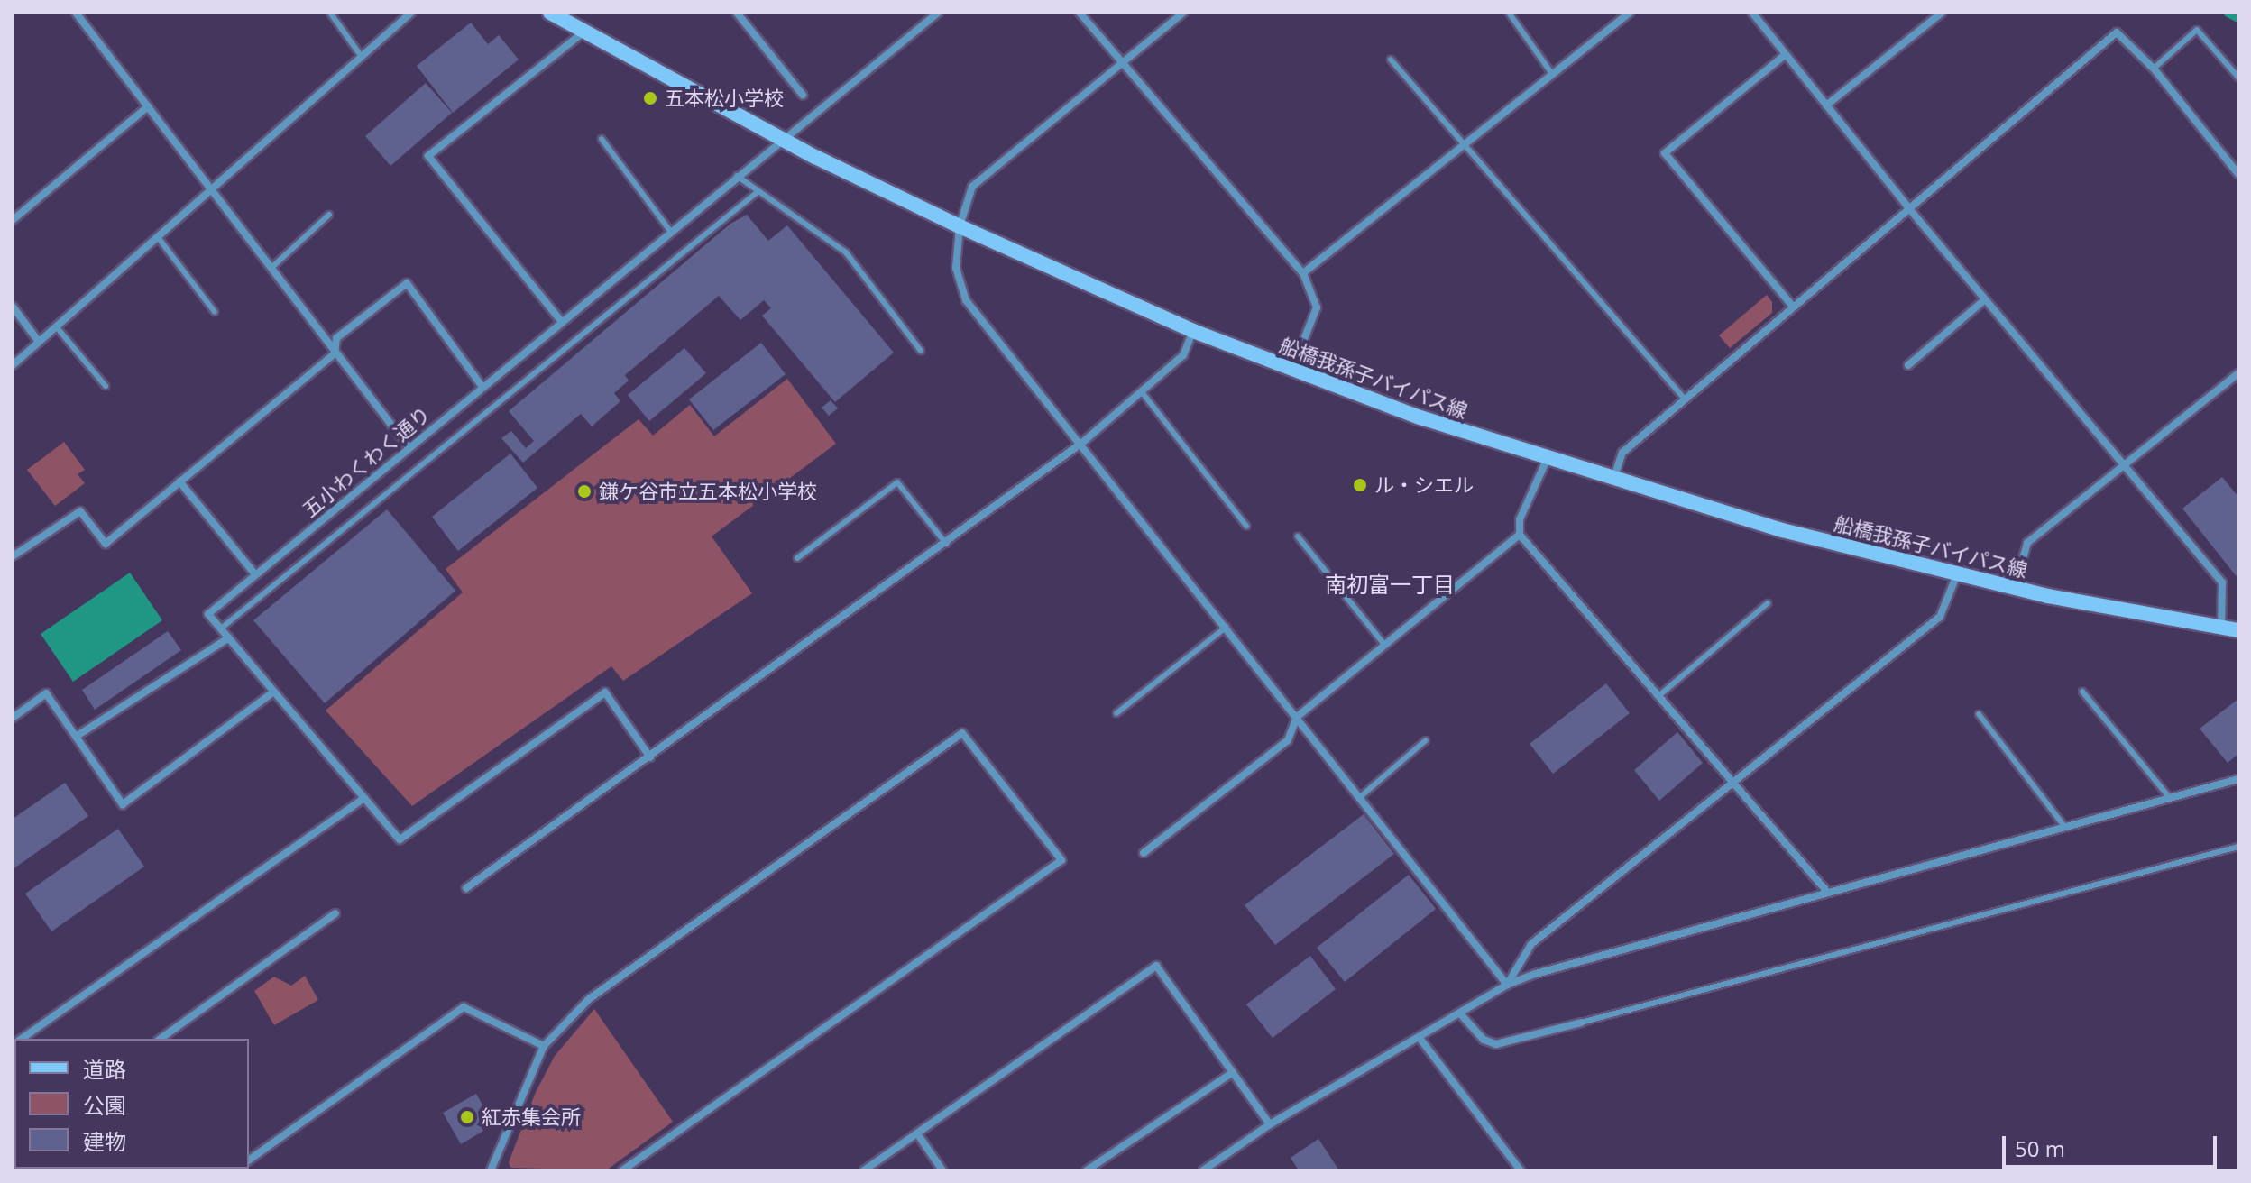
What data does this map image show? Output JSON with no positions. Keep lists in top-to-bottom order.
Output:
{
  "streets": {
    "street": ["船橋我孫子バイパス線", "五小わくわく通り"]
  },
  "crossings": [
    ["船橋我孫子バイパス線", "五小わくわく通り"]
  ],
  "districts": ["南初富一丁目"],
  "places": [
    "五本松小学校",
    "ル・シエル",
    "鎌ケ谷市立五本松小学校",
    "紅赤集会所"
  ],
  "legend": ["道路", "公園", "建物"],
  "scale_bar": "50 m"
}
